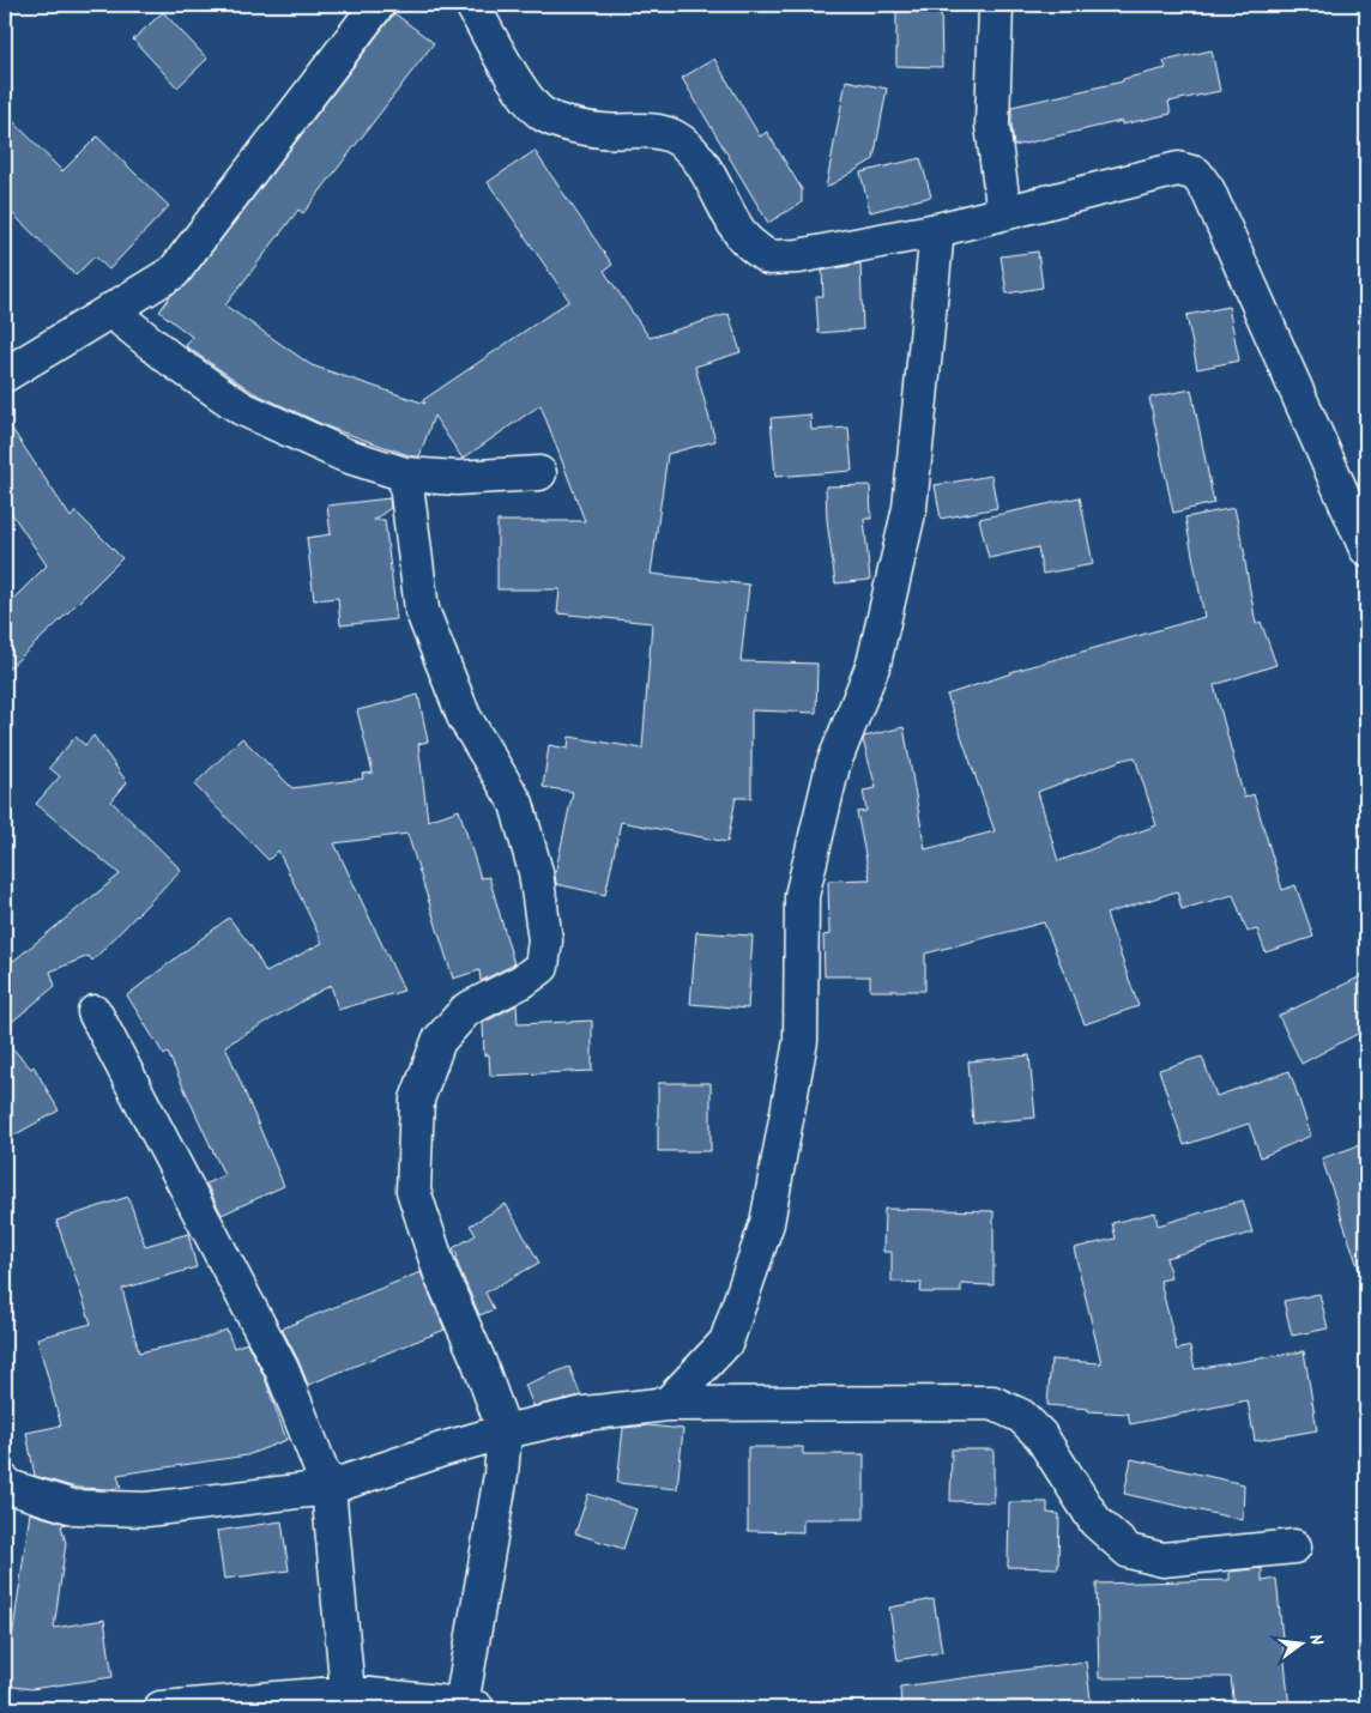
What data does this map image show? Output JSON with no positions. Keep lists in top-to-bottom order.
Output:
{
  "north": "right"
}
